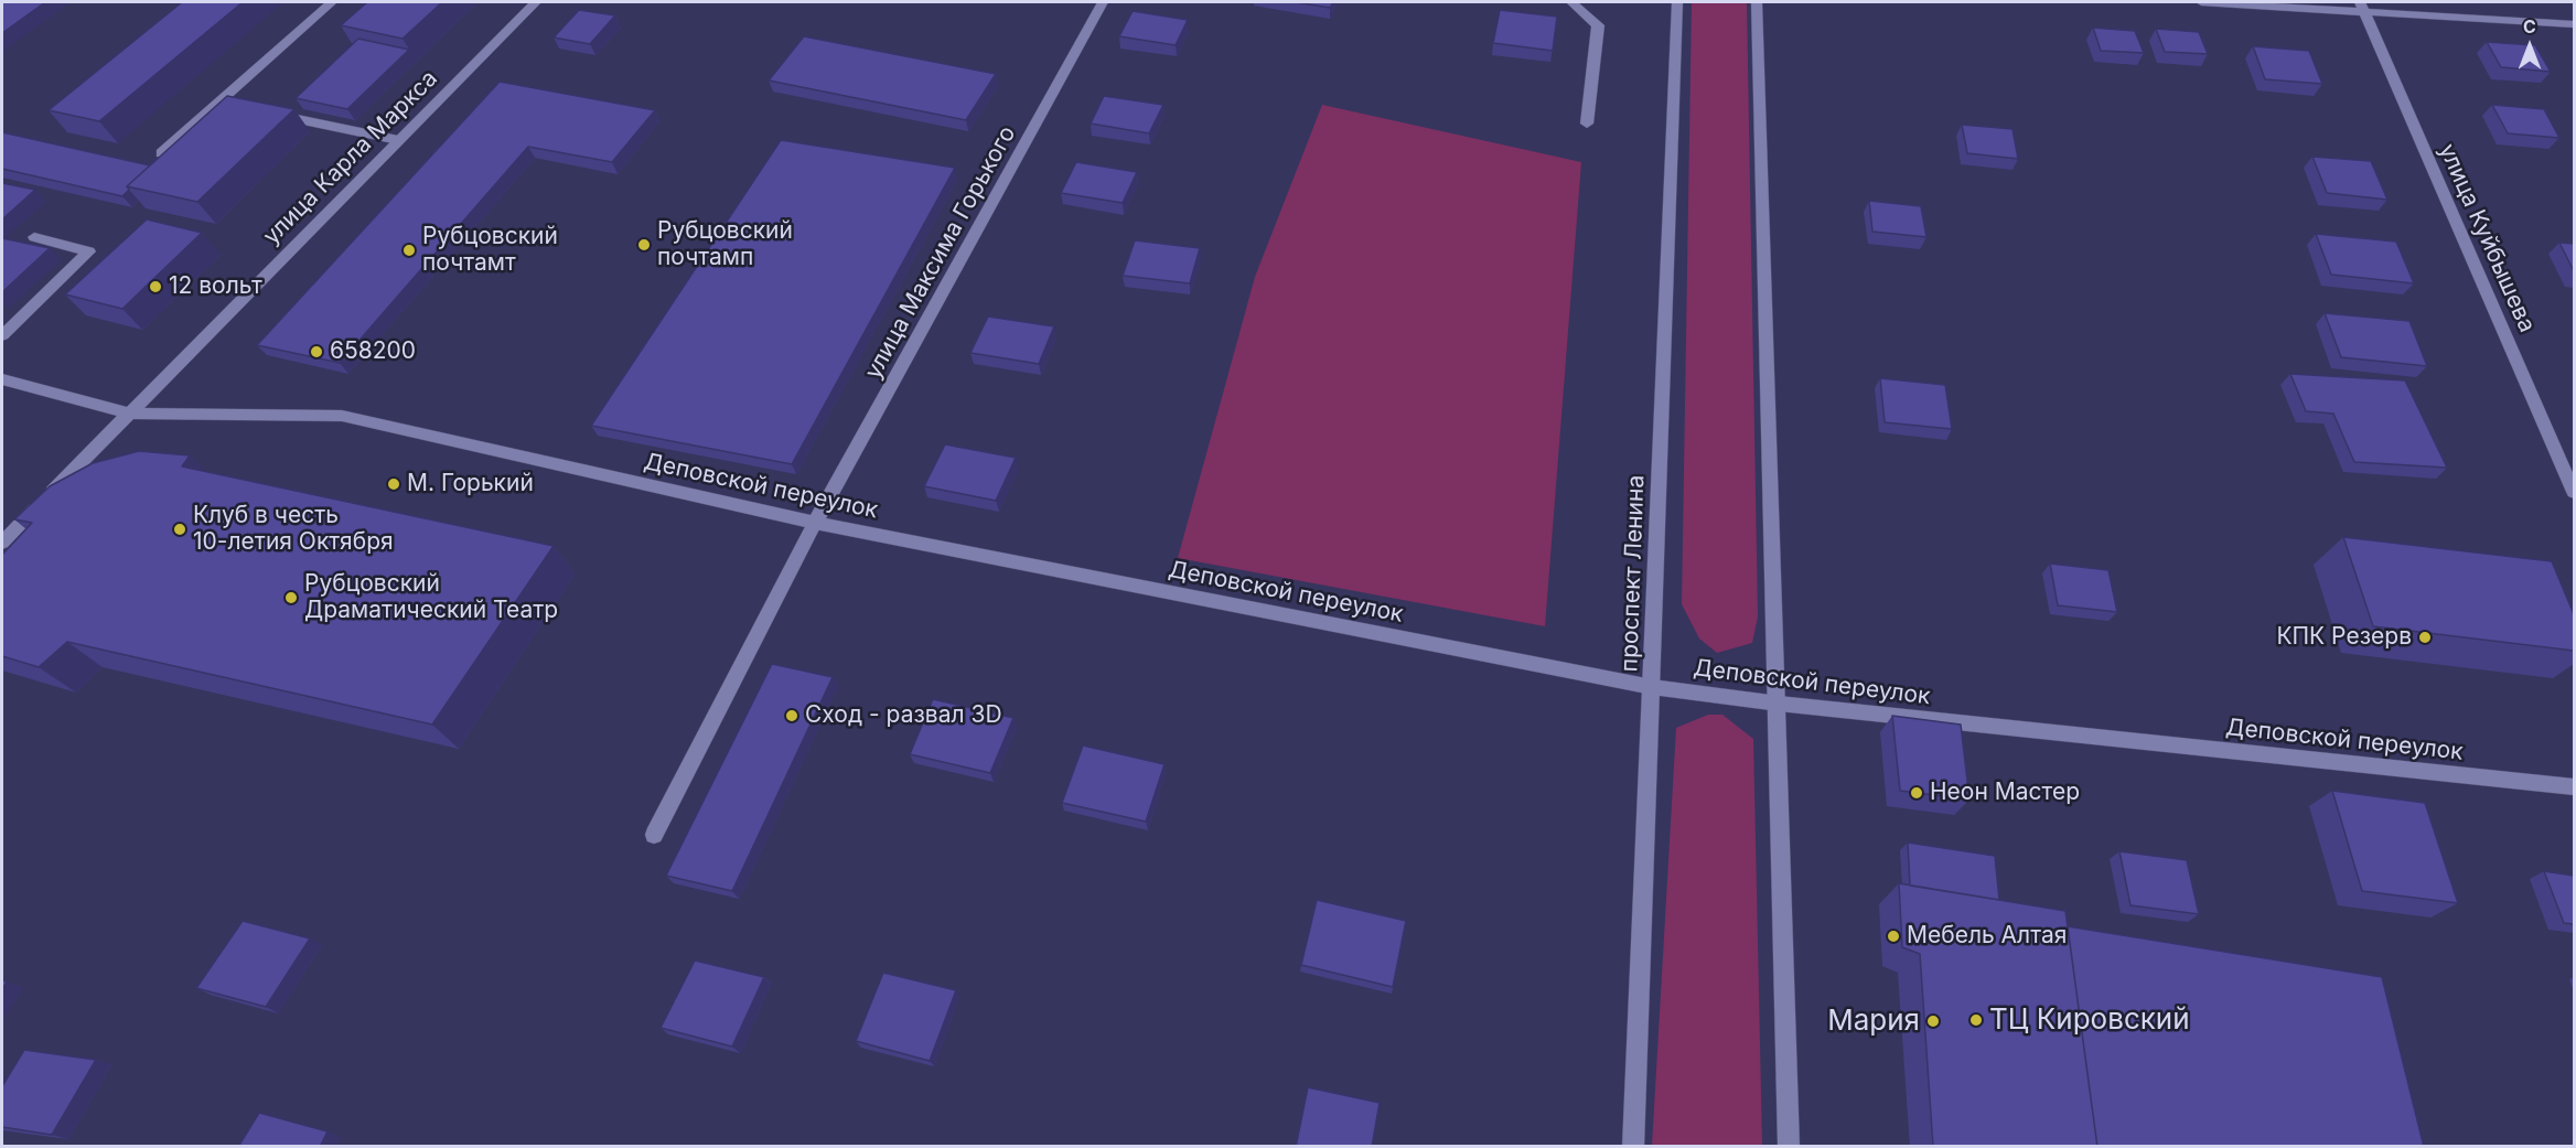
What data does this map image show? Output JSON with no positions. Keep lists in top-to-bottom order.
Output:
{
  "streets": {
    "street": [
      "улица Карла Маркса",
      "улица Куйбышева",
      "улица Максима Горького",
      "Деповской переулок",
      "проспект Ленина"
    ]
  },
  "crossings": [
    ["улица Карла Маркса", "Деповской переулок"],
    ["улица Максима Горького", "Деповской переулок"],
    ["Деповской переулок", "проспект Ленина"]
  ],
  "places": [
    "Рубцовский почтамп",
    "Рубцовский почтамт",
    "12 вольт",
    "658200",
    "М. Горький",
    "Клуб в честь 10-летия Октября",
    "Рубцовский Драматический Театр",
    "КПК Резерв",
    "Сход - развал 3D",
    "Неон Мастер",
    "Мебель Алтая",
    "ТЦ Кировский",
    "Мария"
  ],
  "north": "top"
}
